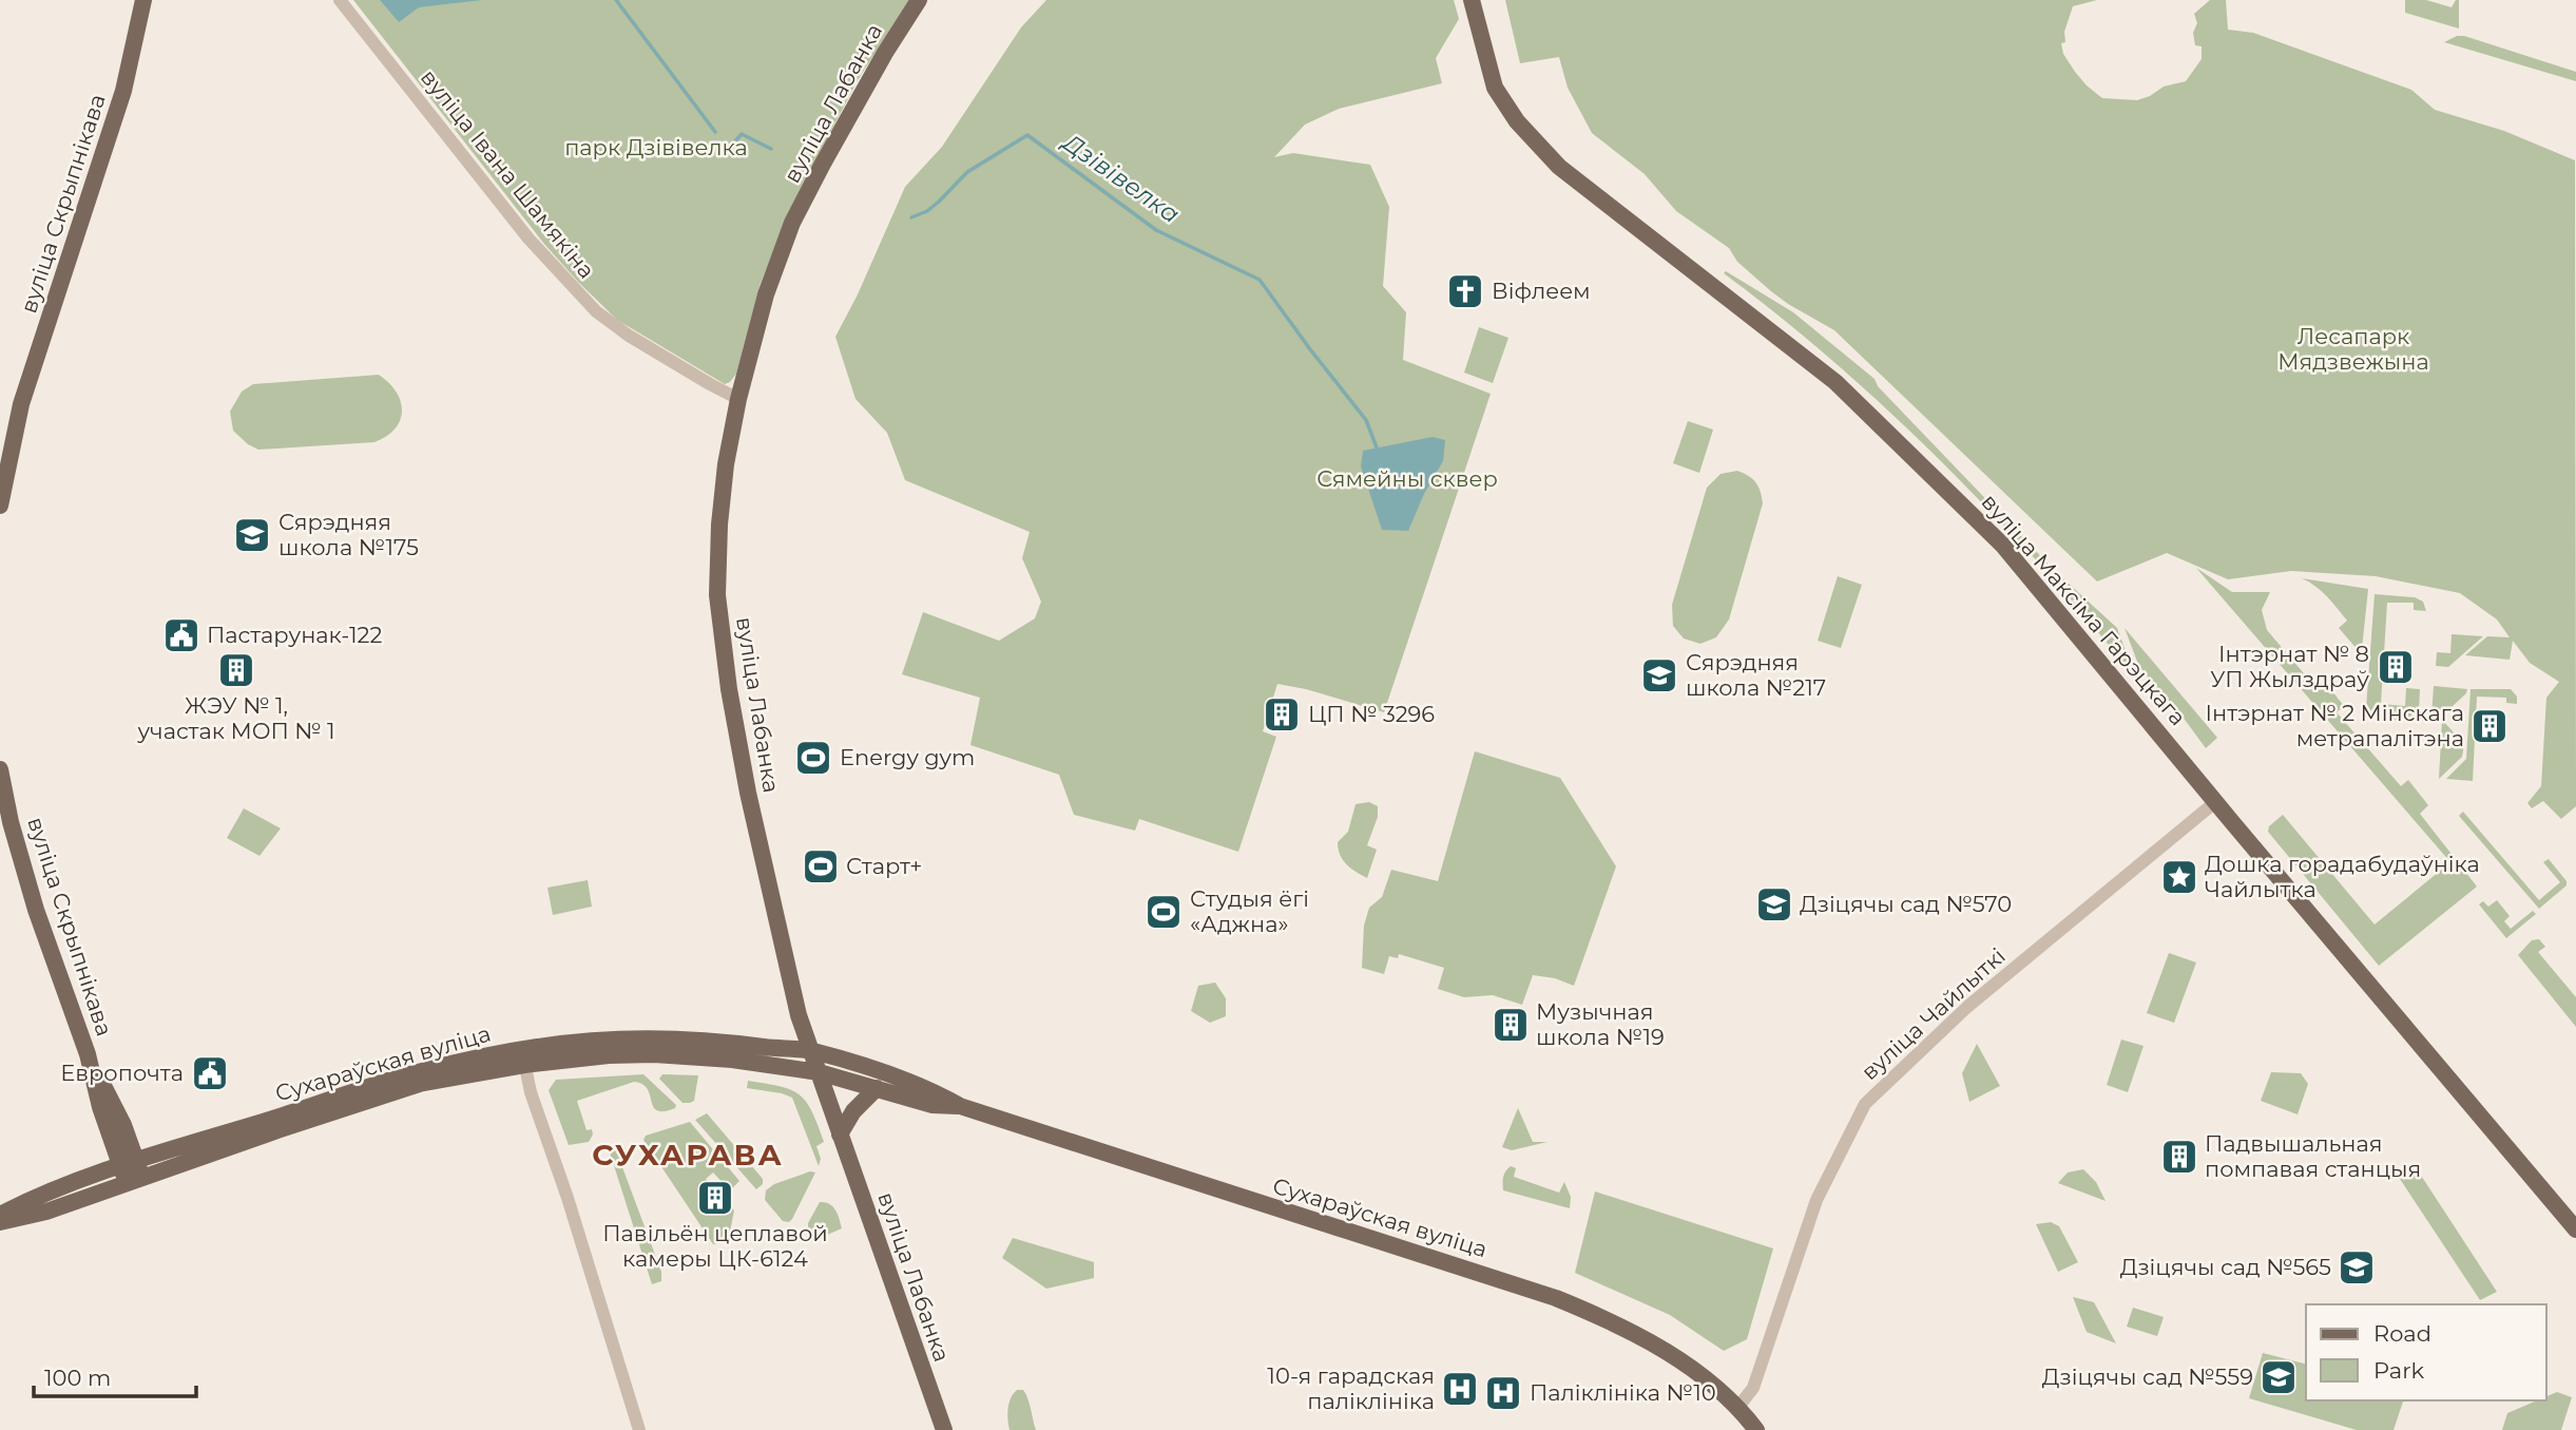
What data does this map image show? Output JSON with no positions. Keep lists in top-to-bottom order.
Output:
{
  "streets": {
    "main road": [
      "вуліца Лабанка",
      "вуліца Скрыпнікава",
      "вуліца Максіма Гарэцкага",
      "Сухараўская вуліца"
    ],
    "street": ["вуліца Івана Шамякіна", "вуліца Чайлыткі"]
  },
  "crossings": [
    ["вуліца Лабанка", "вуліца Івана Шамякіна"],
    ["вуліца Лабанка", "Сухараўская вуліца"],
    ["вуліца Скрыпнікава", "Сухараўская вуліца"],
    ["вуліца Максіма Гарэцкага", "вуліца Чайлыткі"],
    ["вуліца Чайлыткі", "Сухараўская вуліца"]
  ],
  "districts": ["СУХАРАВА"],
  "water": ["Дзівівелка"],
  "parks": ["парк Дзівівелка", "Лесапарк Мядзвежына", "Сямейны сквер"],
  "places": {
    "church": ["Віфлеем"],
    "school or university": [
      "Сярэдняя школа №175",
      "Сярэдняя школа №217",
      "Дзіцячы сад №570",
      "Дзіцячы сад №565",
      "Дзіцячы сад №559"
    ],
    "public building": ["Пастарунак-122", "Европочта"],
    "building": [
      "Інтэрнат № 8 УП Жылздраў",
      "ЖЭУ № 1, участак МОП № 1",
      "ЦП № 3296",
      "Інтэрнат № 2 Мінскага метрапалітэна",
      "Музычная школа №19",
      "Падвышальная помпавая станцыя",
      "Павільён цеплавой камеры ЦК-6124"
    ],
    "sports": ["Energy gym", "Старт+", "Студыя ёгі «Аджна»"],
    "place": ["Дошка горадабудаўніка Чайлытка"],
    "hospital": ["10-я гарадская паліклініка", "Паліклініка №10"]
  },
  "legend": ["Road", "Park"],
  "scale_bar": "100 m"
}
